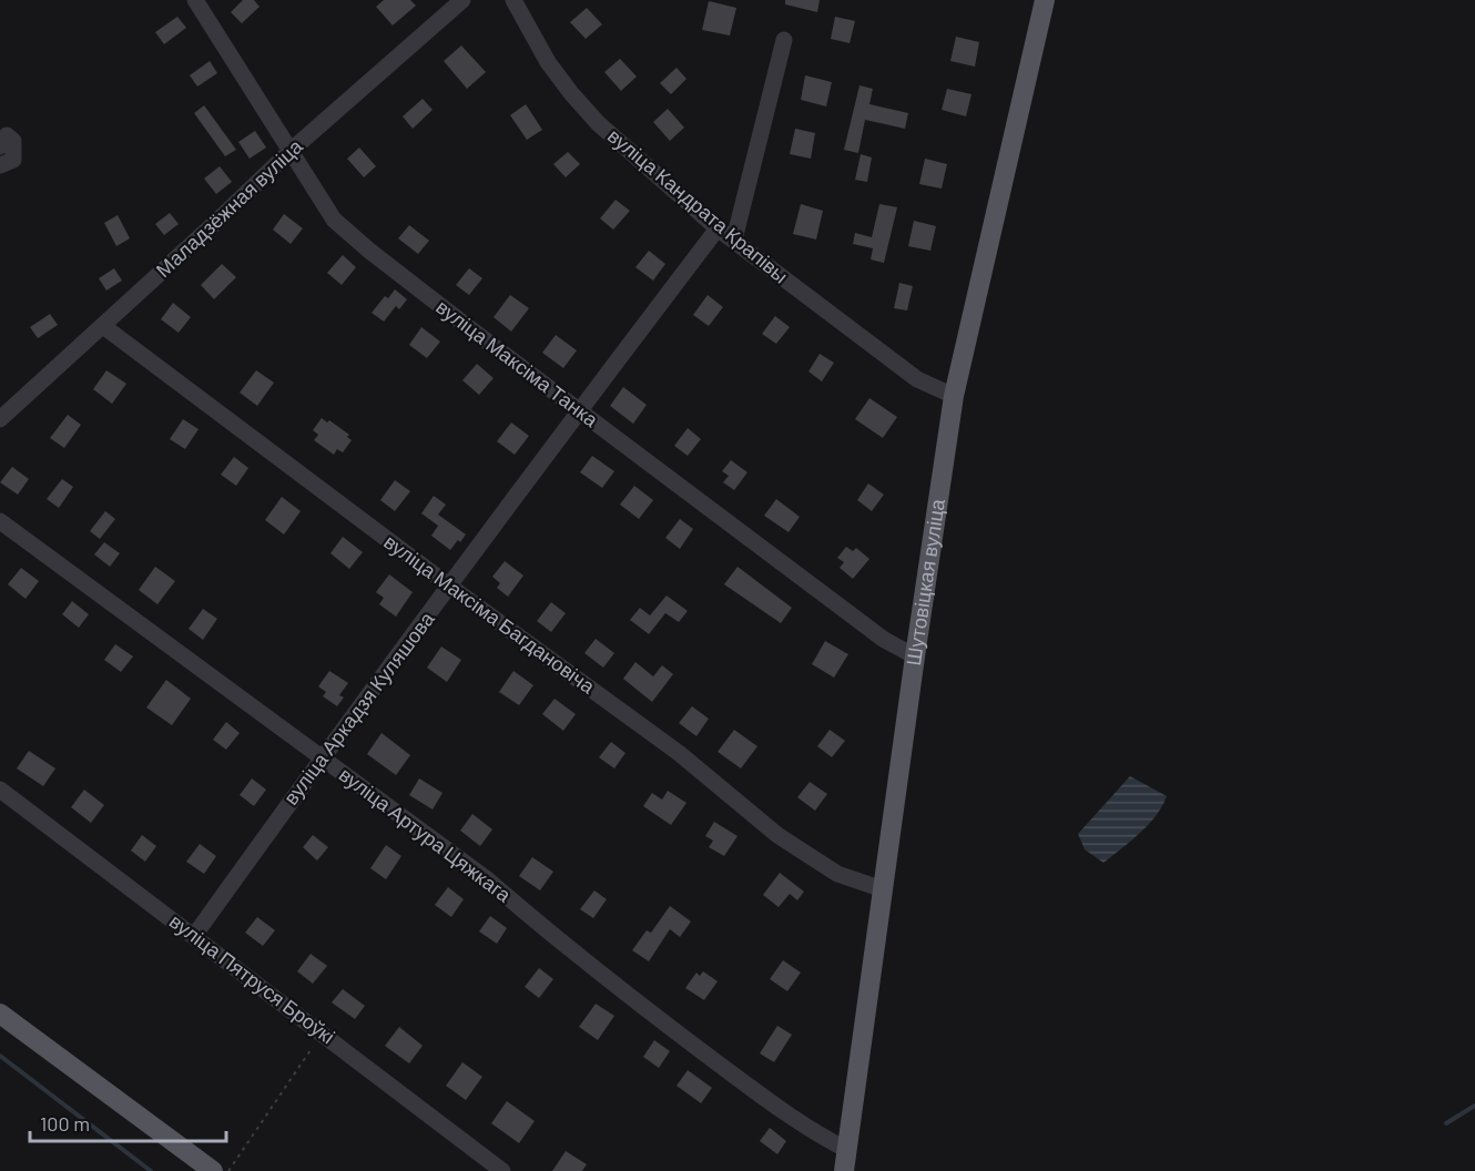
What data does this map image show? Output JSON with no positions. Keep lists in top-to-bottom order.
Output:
{
  "streets": {
    "main road": ["Шутовіцкая вуліца"],
    "street": [
      "вуліца Кандрата Крапівы",
      "Маладзёжная вуліца",
      "вуліца Максіма Танка",
      "вуліца Максіма Багдановіча",
      "вуліца Аркадзя Куляшова",
      "вуліца Артура Цяжкага",
      "вуліца Пятруся Броўкі"
    ]
  },
  "crossings": [
    ["вуліца Кандрата Крапівы", "Шутовіцкая вуліца"],
    ["вуліца Кандрата Крапівы", "вуліца Аркадзя Куляшова"],
    ["Маладзёжная вуліца", "вуліца Максіма Танка"],
    ["Маладзёжная вуліца", "вуліца Максіма Багдановіча"],
    ["вуліца Максіма Танка", "Шутовіцкая вуліца"],
    ["вуліца Максіма Танка", "вуліца Аркадзя Куляшова"],
    ["Шутовіцкая вуліца", "вуліца Максіма Багдановіча"],
    ["Шутовіцкая вуліца", "вуліца Артура Цяжкага"],
    ["вуліца Максіма Багдановіча", "вуліца Аркадзя Куляшова"],
    ["вуліца Аркадзя Куляшова", "вуліца Артура Цяжкага"],
    ["вуліца Аркадзя Куляшова", "вуліца Пятруся Броўкі"]
  ],
  "scale_bar": "100 m"
}
